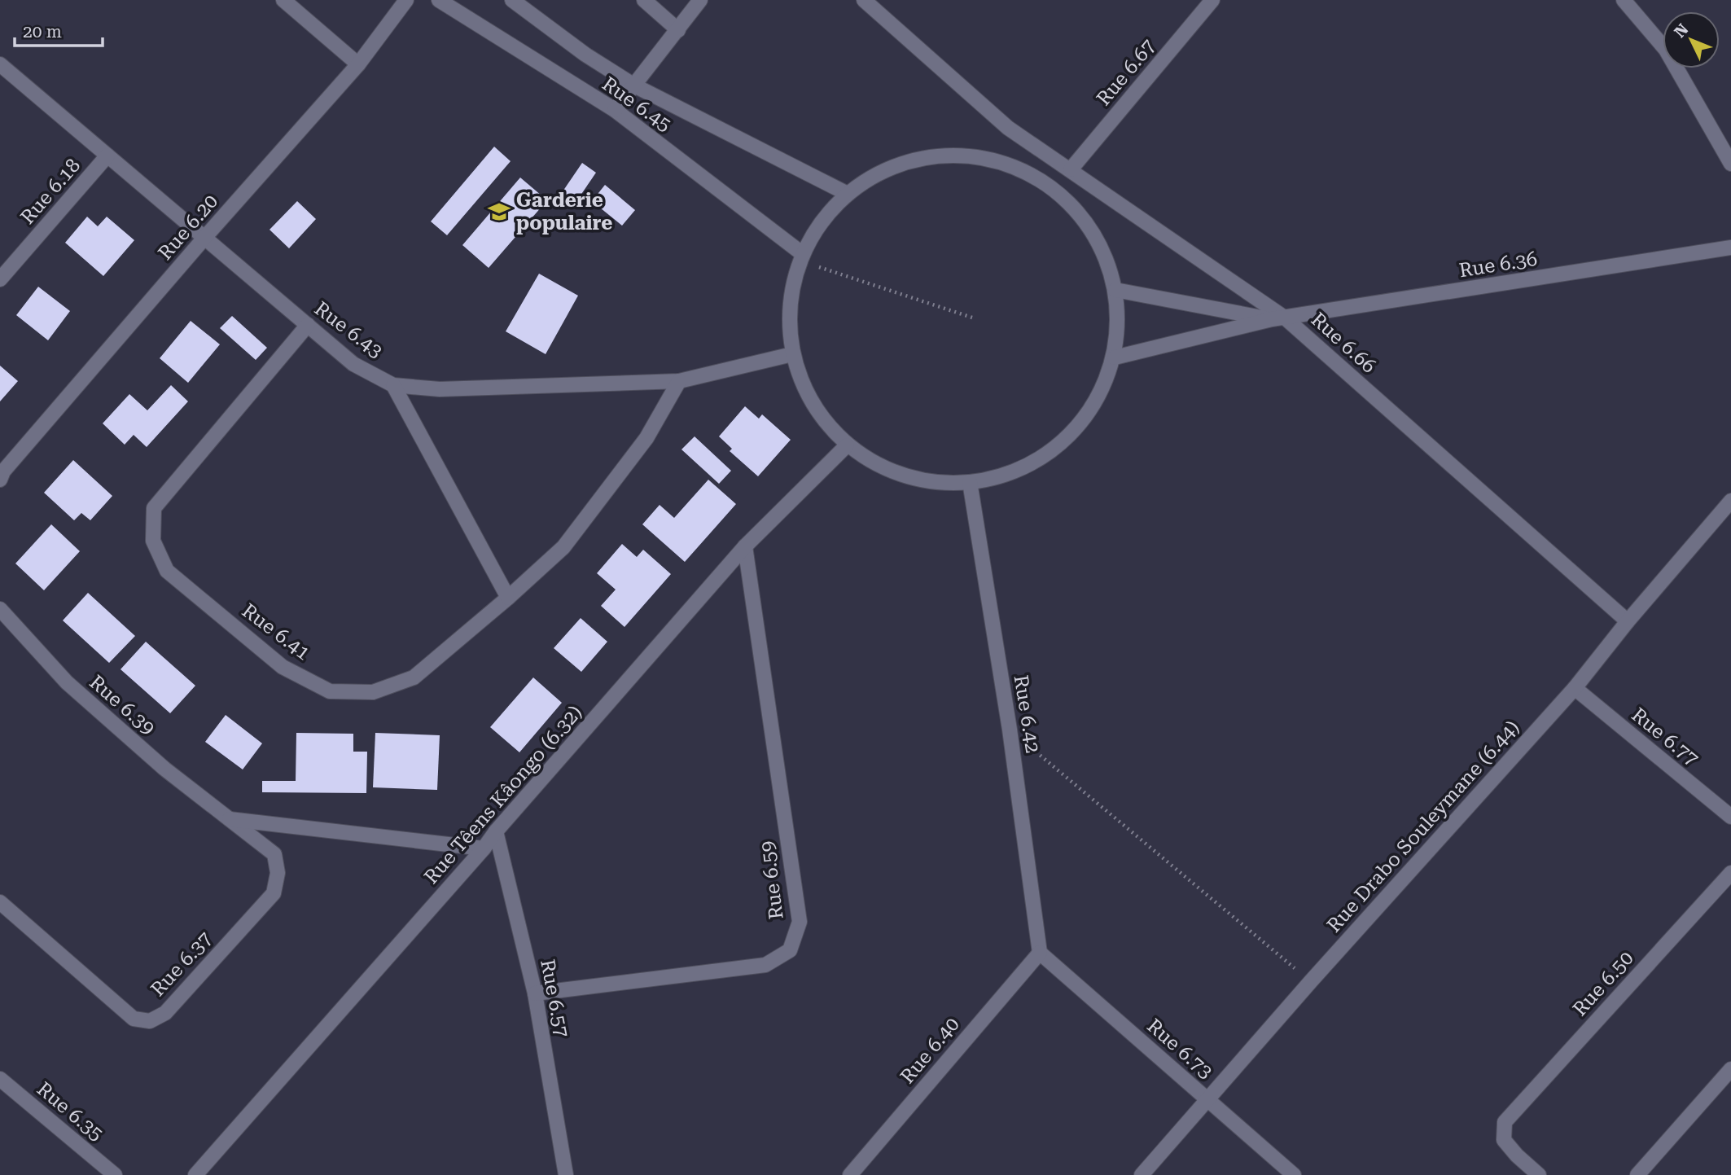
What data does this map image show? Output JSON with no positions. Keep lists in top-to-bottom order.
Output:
{
  "streets": {
    "street": [
      "Rue 6.67",
      "Rue 6.45",
      "Rue 6.18",
      "Rue 6.20",
      "Rue 6.36",
      "Rue 6.43",
      "Rue 6.66",
      "Rue 6.41",
      "Rue 6.39",
      "Rue 6.42",
      "Rue 6.77",
      "Rue Têens Kâongo (6.32)",
      "Rue Drabo Souleymane (6.44)",
      "Rue 6.59",
      "Rue 6.37",
      "Rue 6.50",
      "Rue 6.57",
      "Rue 6.73",
      "Rue 6.40",
      "Rue 6.35"
    ]
  },
  "crossings": [
    ["Rue 6.67", "Rue 6.66"],
    ["Rue 6.18", "Rue 6.43"],
    ["Rue 6.20", "Rue 6.43"],
    ["Rue 6.36", "Rue 6.66"],
    ["Rue 6.43", "Rue 6.41"],
    ["Rue 6.66", "Rue Drabo Souleymane (6.44)"],
    ["Rue 6.39", "Rue 6.37"],
    ["Rue 6.42", "Rue 6.73"],
    ["Rue 6.42", "Rue 6.40"],
    ["Rue 6.77", "Rue Drabo Souleymane (6.44)"],
    ["Rue Têens Kâongo (6.32)", "Rue 6.59"],
    ["Rue Têens Kâongo (6.32)", "Rue 6.57"],
    ["Rue Drabo Souleymane (6.44)", "Rue 6.73"],
    ["Rue 6.59", "Rue 6.57"],
    ["Rue 6.73", "Rue 6.40"]
  ],
  "places": {
    "school or university": ["Garderie populaire"]
  },
  "scale_bar": "20 m",
  "north": "top left"
}
